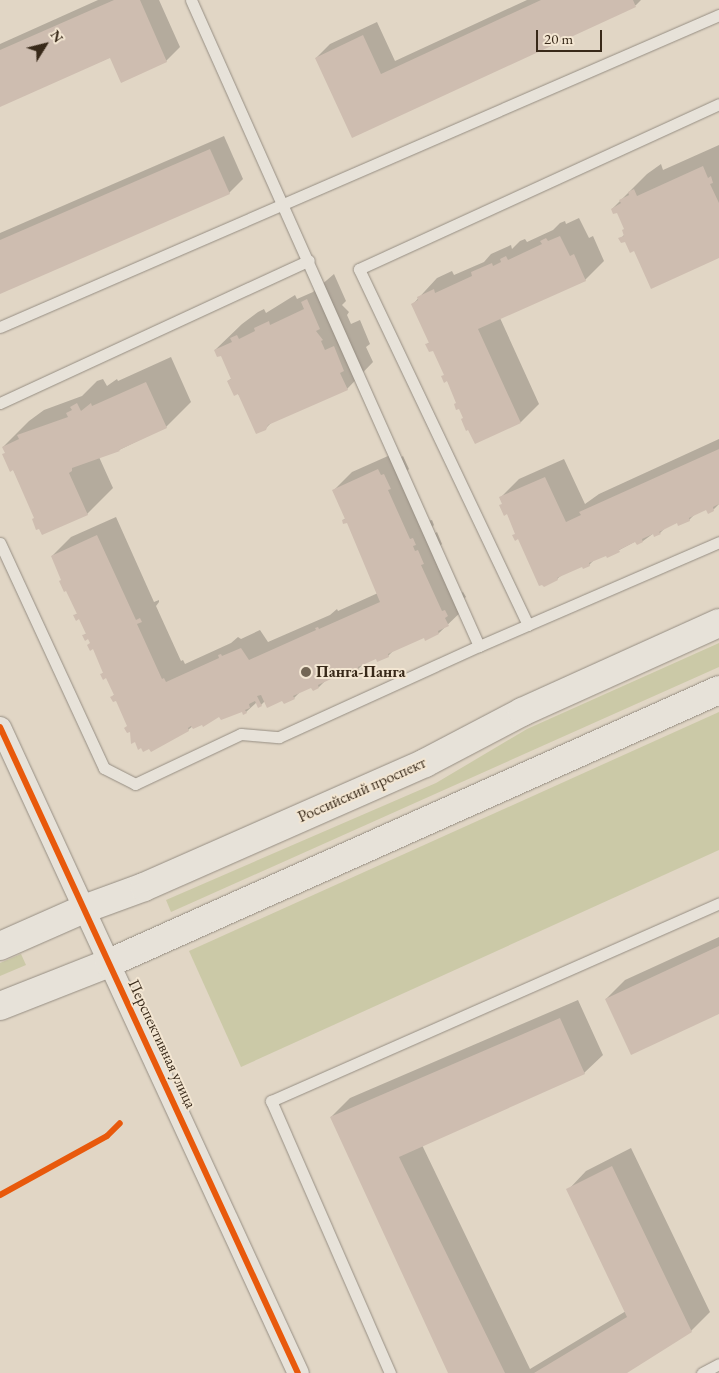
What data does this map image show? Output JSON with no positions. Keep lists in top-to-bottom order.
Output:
{
  "streets": {
    "main road": ["Российский проспект"],
    "street": ["Перспективная улица"]
  },
  "crossings": [
    ["Российский проспект", "Перспективная улица"]
  ],
  "places": ["Панга-Панга"],
  "scale_bar": "20 m",
  "north": "top right"
}
